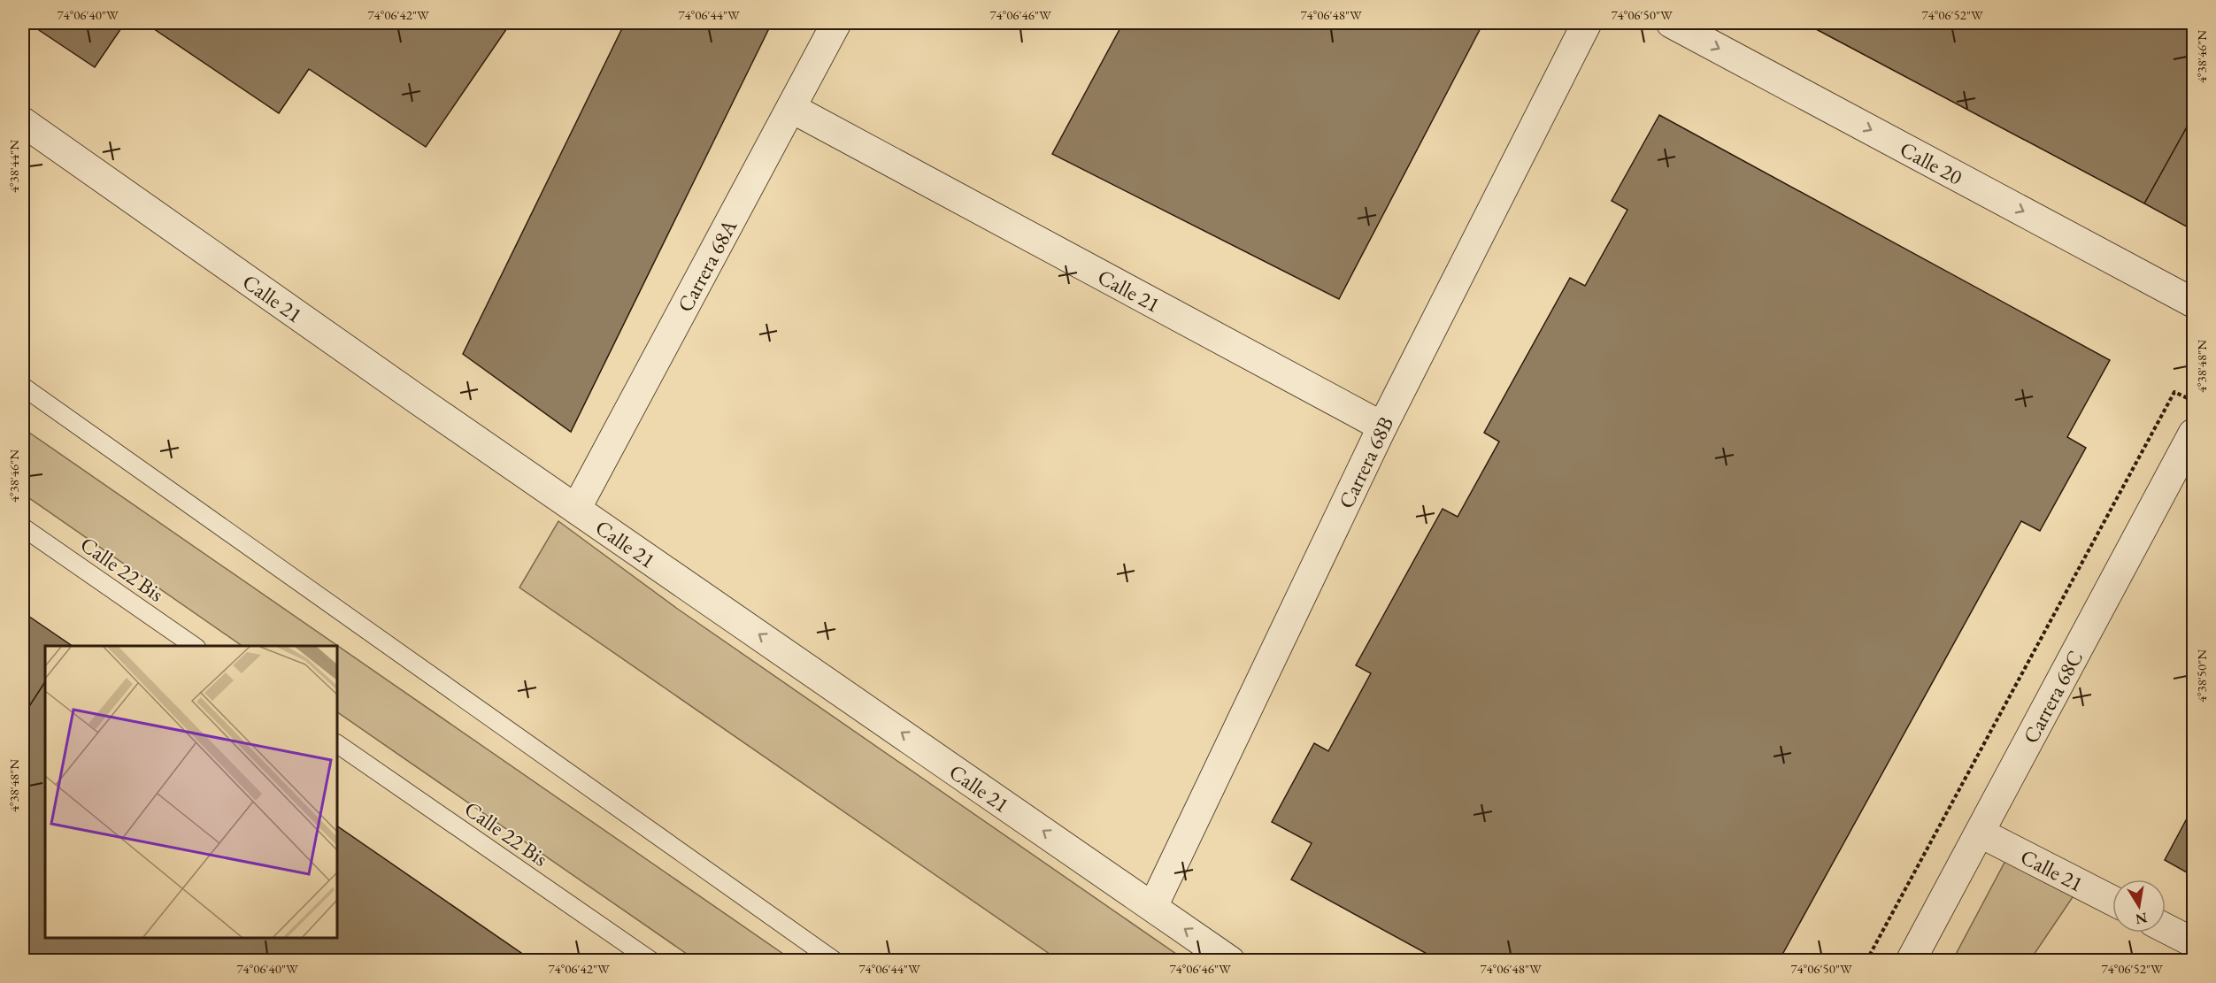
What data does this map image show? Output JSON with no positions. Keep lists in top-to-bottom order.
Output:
{
  "streets": {
    "street": [
      "Calle 20",
      "Carrera 68A",
      "Calle 21",
      "Carrera 68B",
      "Carrera 68C"
    ],
    "lane": ["Calle 22 Bis"]
  },
  "crossings": [
    ["Carrera 68A", "Calle 21"],
    ["Calle 21", "Carrera 68B"],
    ["Calle 21", "Carrera 68C"]
  ],
  "one_way": ["Calle 20"],
  "north": "bottom",
  "coordinates": [
    "74°06'40\"W",
    "74°06'42\"W",
    "74°06'44\"W",
    "74°06'46\"W",
    "74°06'48\"W",
    "74°06'50\"W",
    "74°06'52\"W",
    "4°38'46\"N",
    "4°38'44\"N",
    "4°38'48\"N",
    "4°38'50\"N"
  ]
}
